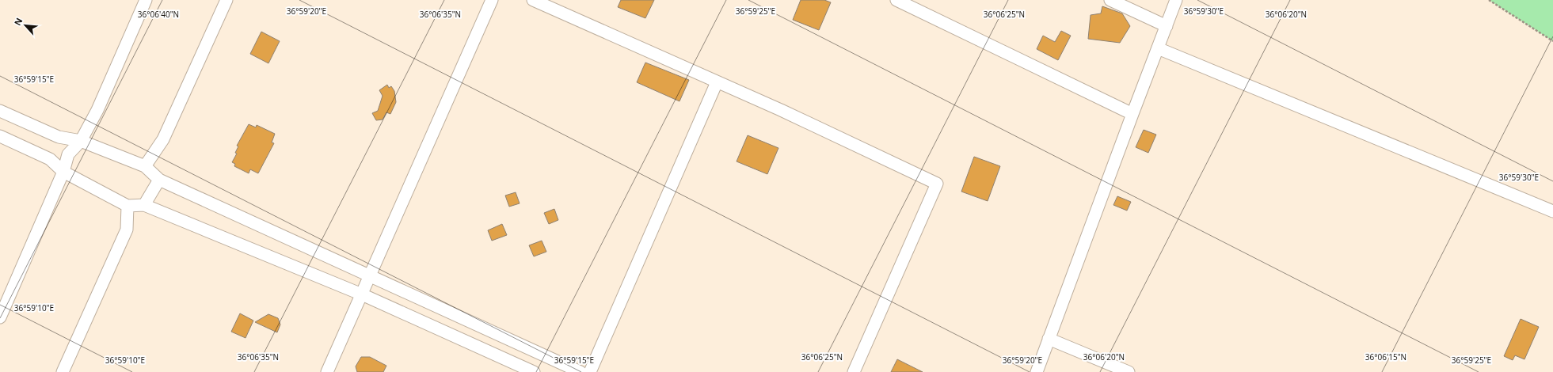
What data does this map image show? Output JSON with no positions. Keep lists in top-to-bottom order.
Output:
{
  "north": "top left",
  "coordinates": [
    "36°59'20\"E",
    "36°59'25\"E",
    "36°59'30\"E",
    "36°06'40\"N",
    "36°06'35\"N",
    "36°06'25\"N",
    "36°06'20\"N",
    "36°59'15\"E",
    "36°59'10\"E",
    "36°06'15\"N"
  ]
}
